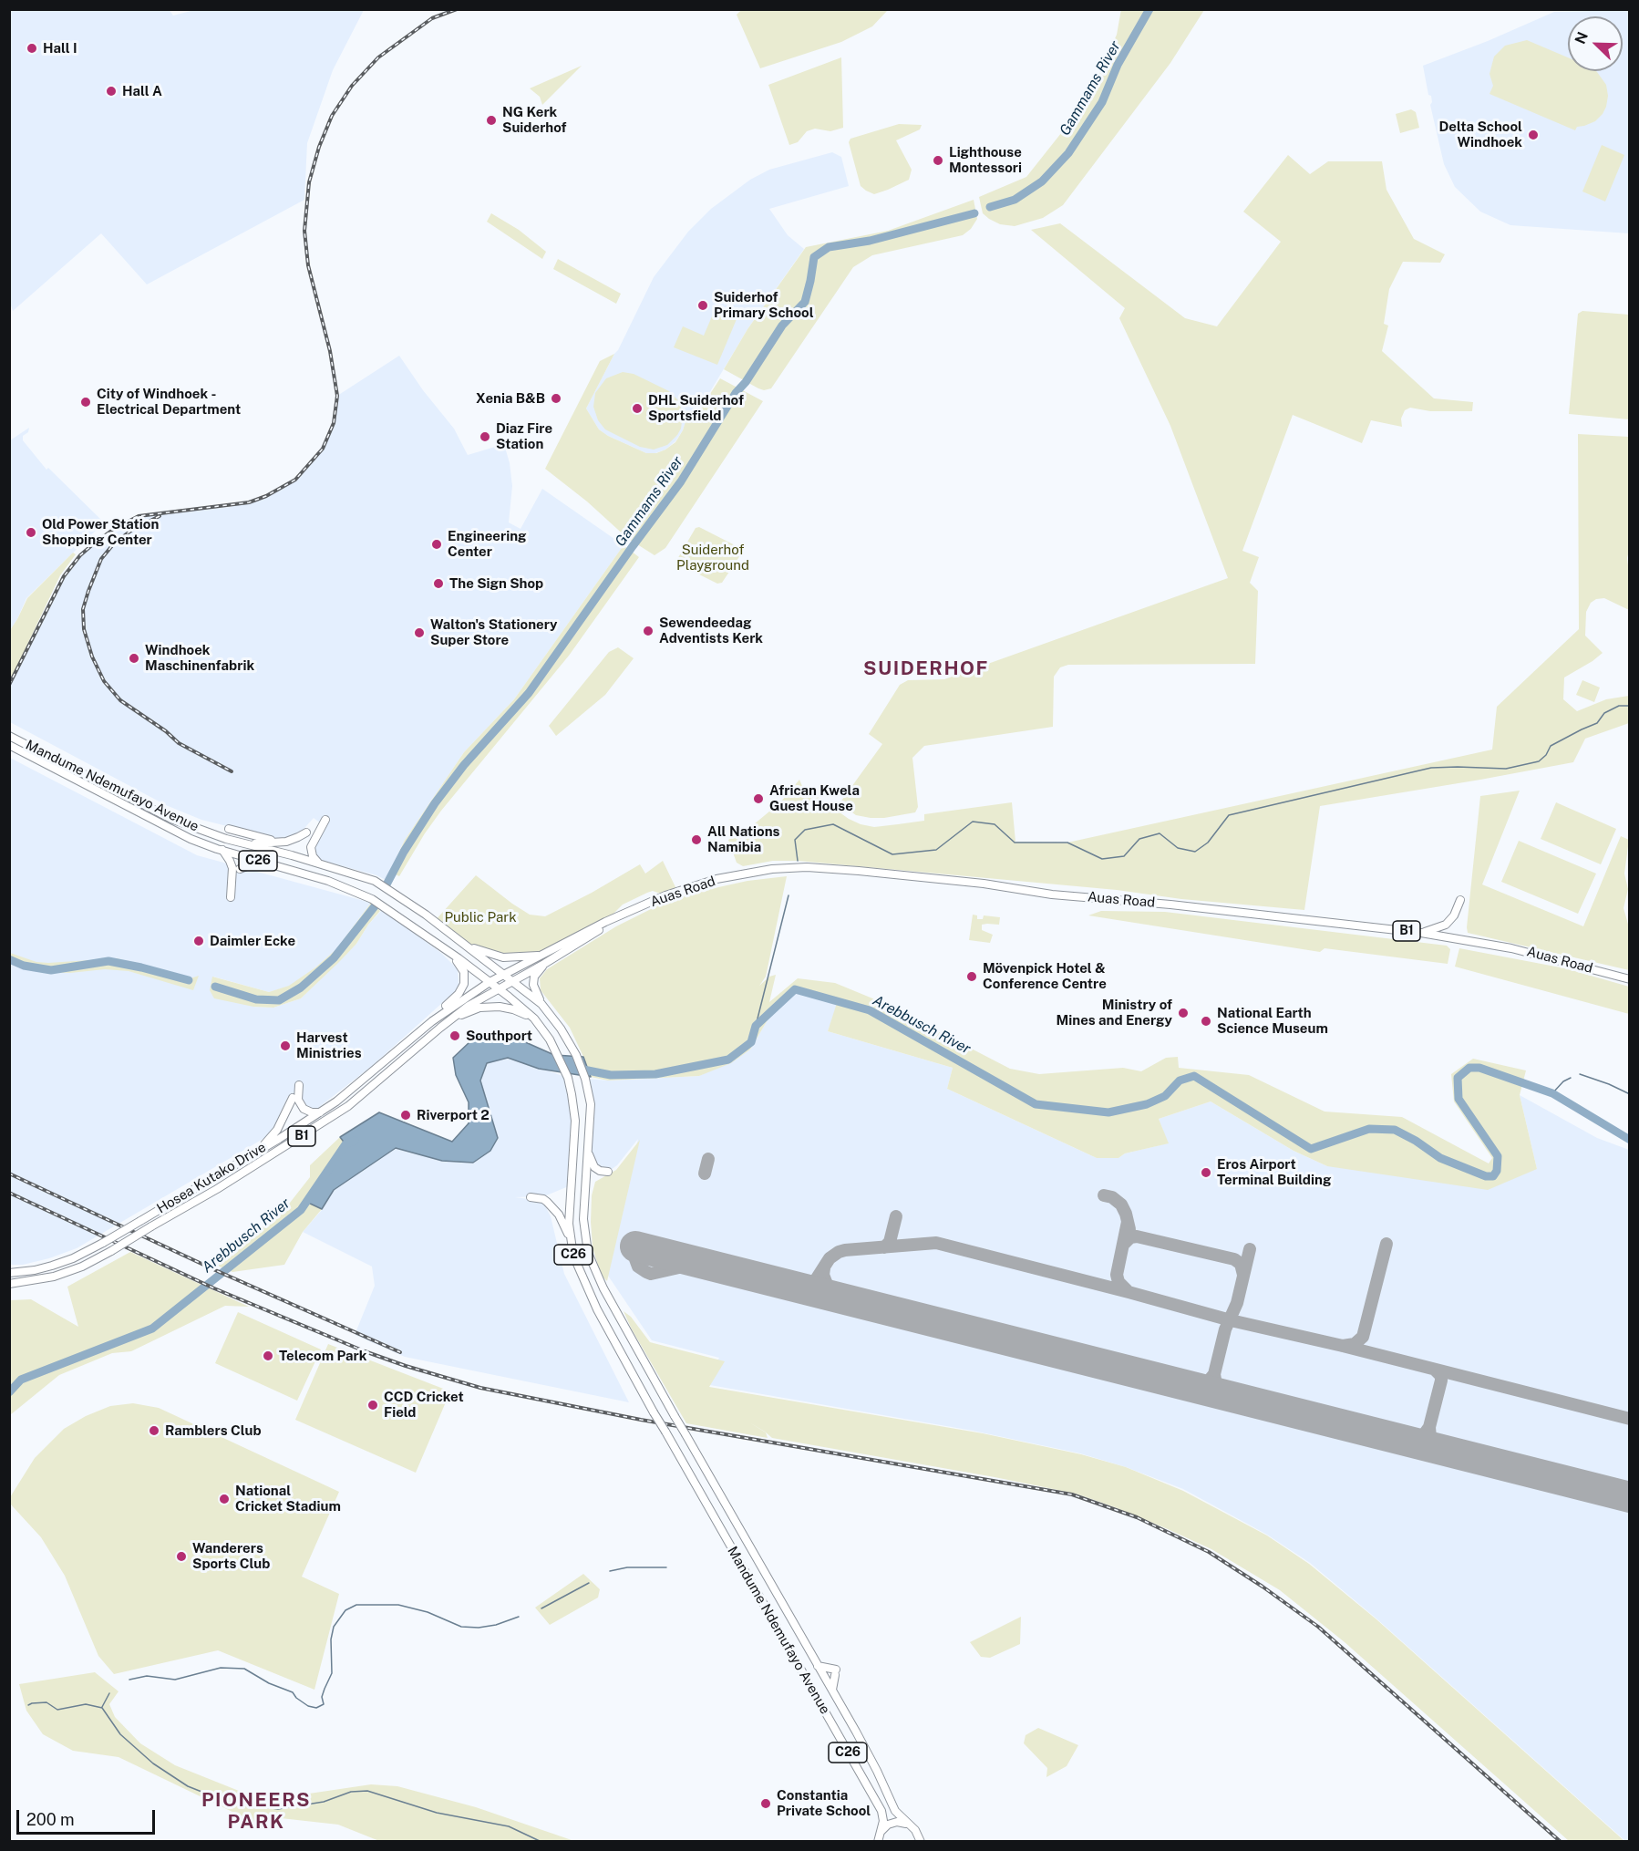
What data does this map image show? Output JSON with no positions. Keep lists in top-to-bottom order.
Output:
{
  "streets": {
    "main road": [
      "Mandume Ndemufayo Avenue",
      "C26",
      "Auas Road",
      "B1",
      "Hosea Kutako Drive"
    ]
  },
  "crossings": [
    ["Mandume Ndemufayo Avenue", "Auas Road"],
    ["Mandume Ndemufayo Avenue", "Hosea Kutako Drive"],
    ["Auas Road", "Hosea Kutako Drive"]
  ],
  "districts": ["SUIDERHOF", "PIONEERS PARK"],
  "water": ["Gammams River", "Arebbusch River"],
  "parks": ["Suiderhof Playground", "Public Park"],
  "places": [
    "Hall I",
    "Hall A",
    "NG Kerk Suiderhof",
    "Delta School Windhoek",
    "Lighthouse Montessori",
    "Suiderhof Primary School",
    "Xenia B&B",
    "City of Windhoek - Electrical Department",
    "DHL Suiderhof Sportsfield",
    "Diaz Fire Station",
    "Old Power Station Shopping Center",
    "Engineering Center",
    "The Sign Shop",
    "Sewendeedag Adventists Kerk",
    "Walton's Stationery Super Store",
    "Windhoek Maschinenfabrik",
    "African Kwela Guest House",
    "All Nations Namibia",
    "Daimler Ecke",
    "Mövenpick Hotel & Conference Centre",
    "Ministry of Mines and Energy",
    "National Earth Science Museum",
    "Southport",
    "Harvest Ministries",
    "Riverport 2",
    "Eros Airport Terminal Building",
    "Telecom Park",
    "CCD Cricket Field",
    "Ramblers Club",
    "National Cricket Stadium",
    "Wanderers Sports Club",
    "Constantia Private School"
  ],
  "scale_bar": "200 m",
  "north": "top left"
}
